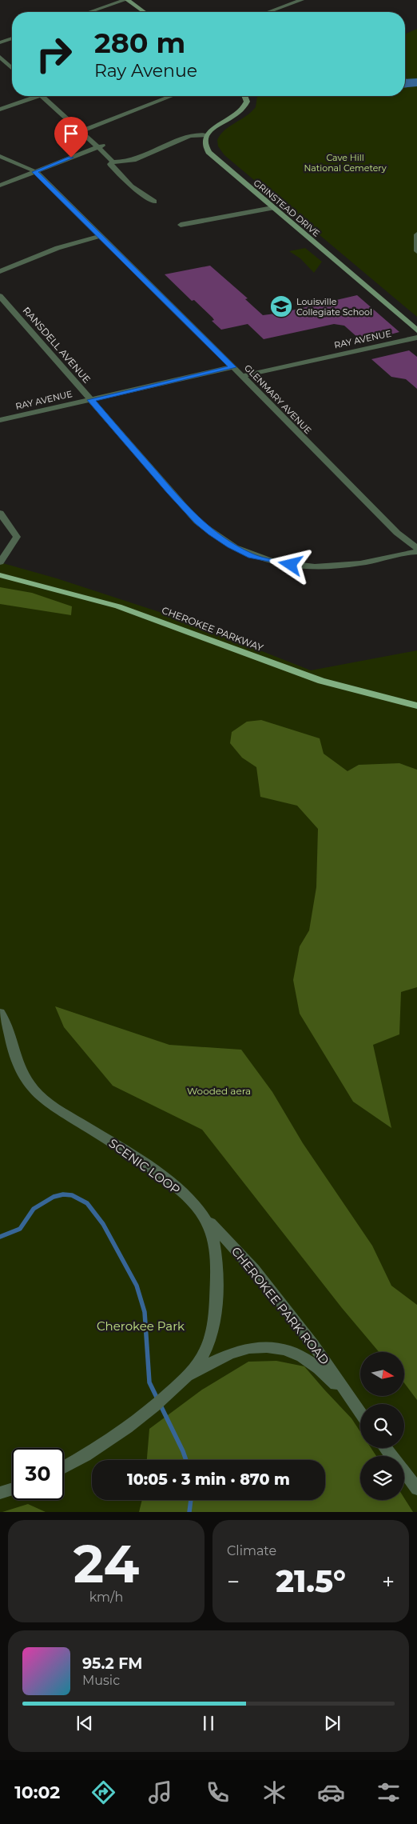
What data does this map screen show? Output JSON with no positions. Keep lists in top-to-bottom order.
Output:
{
  "streets": {
    "main road": ["GRINSTEAD DRIVE", "CHEROKEE PARKWAY"],
    "street": [
      "RAY AVENUE",
      "RANSDELL AVENUE",
      "GLENMARY AVENUE",
      "SCENIC LOOP",
      "CHEROKEE PARK ROAD"
    ]
  },
  "crossings": [
    ["RAY AVENUE", "RANSDELL AVENUE"],
    ["RAY AVENUE", "GLENMARY AVENUE"],
    ["SCENIC LOOP", "CHEROKEE PARK ROAD"]
  ],
  "parks": ["Cave Hill National Cemetery", "Wooded aera", "Cherokee Park"],
  "places": {
    "school or university": ["Louisville Collegiate School"]
  },
  "north": "right",
  "page": {
    "turn": ["280 m", "Ray Avenue"],
    "limit": "30",
    "trip": "10:05 · 3 min · 870 m",
    "tile": [
      ["24", "km/h"],
      "Climate"
    ],
    "heat": ["−", "21.5°", "+"],
    "song": ["95.2 FM", "Music"],
    "tabs": "10:02"
  }
}
